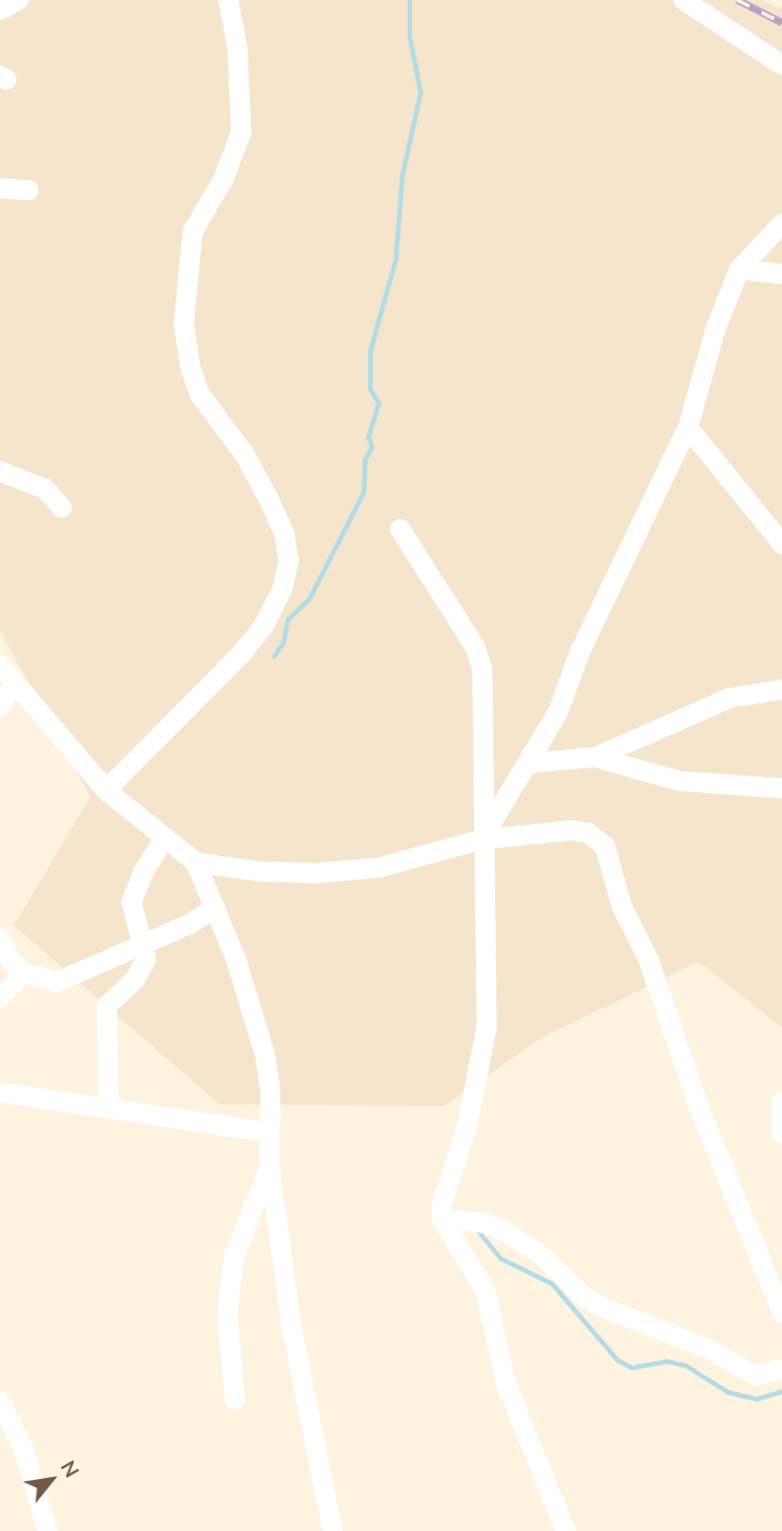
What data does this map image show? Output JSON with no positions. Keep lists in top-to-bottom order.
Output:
{
  "north": "top right"
}
